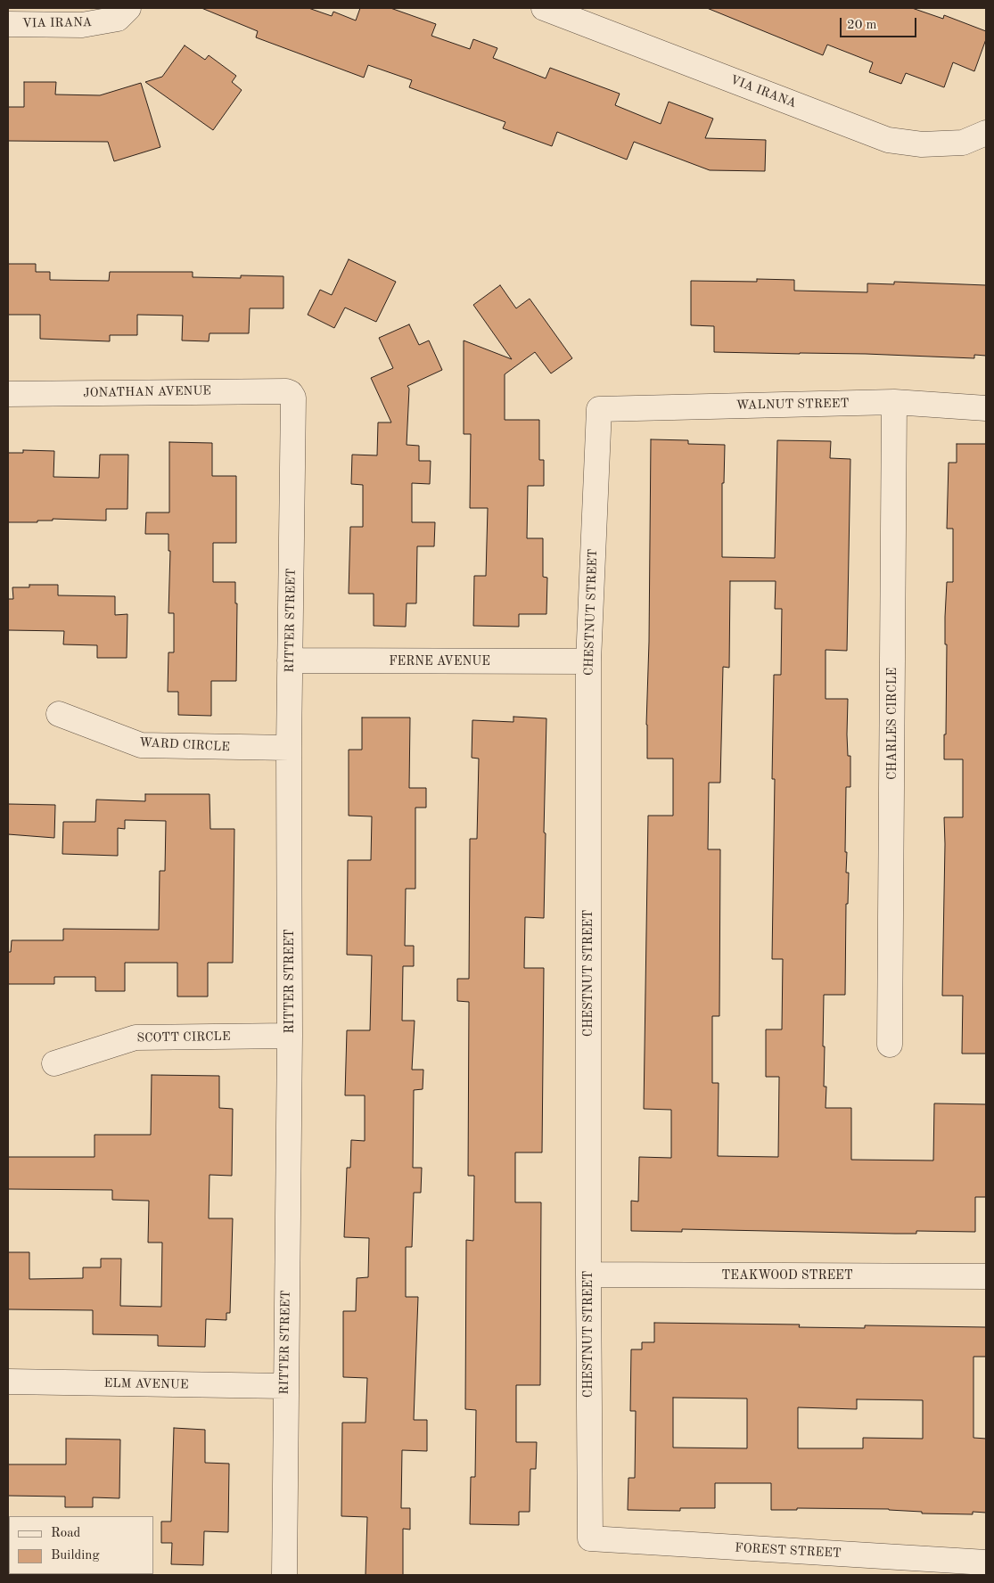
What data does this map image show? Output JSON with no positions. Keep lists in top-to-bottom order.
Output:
{
  "streets": {
    "street": [
      "VIA IRANA",
      "JONATHAN AVENUE",
      "WALNUT STREET",
      "CHESTNUT STREET",
      "RITTER STREET",
      "FERNE AVENUE",
      "CHARLES CIRCLE",
      "WARD CIRCLE",
      "SCOTT CIRCLE",
      "TEAKWOOD STREET",
      "ELM AVENUE",
      "FOREST STREET"
    ]
  },
  "crossings": [
    ["JONATHAN AVENUE", "RITTER STREET"],
    ["WALNUT STREET", "CHESTNUT STREET"],
    ["WALNUT STREET", "CHARLES CIRCLE"],
    ["CHESTNUT STREET", "FERNE AVENUE"],
    ["CHESTNUT STREET", "TEAKWOOD STREET"],
    ["CHESTNUT STREET", "FOREST STREET"],
    ["RITTER STREET", "FERNE AVENUE"],
    ["RITTER STREET", "WARD CIRCLE"],
    ["RITTER STREET", "SCOTT CIRCLE"],
    ["RITTER STREET", "ELM AVENUE"]
  ],
  "legend": ["Road", "Building"],
  "scale_bar": "20 m"
}
